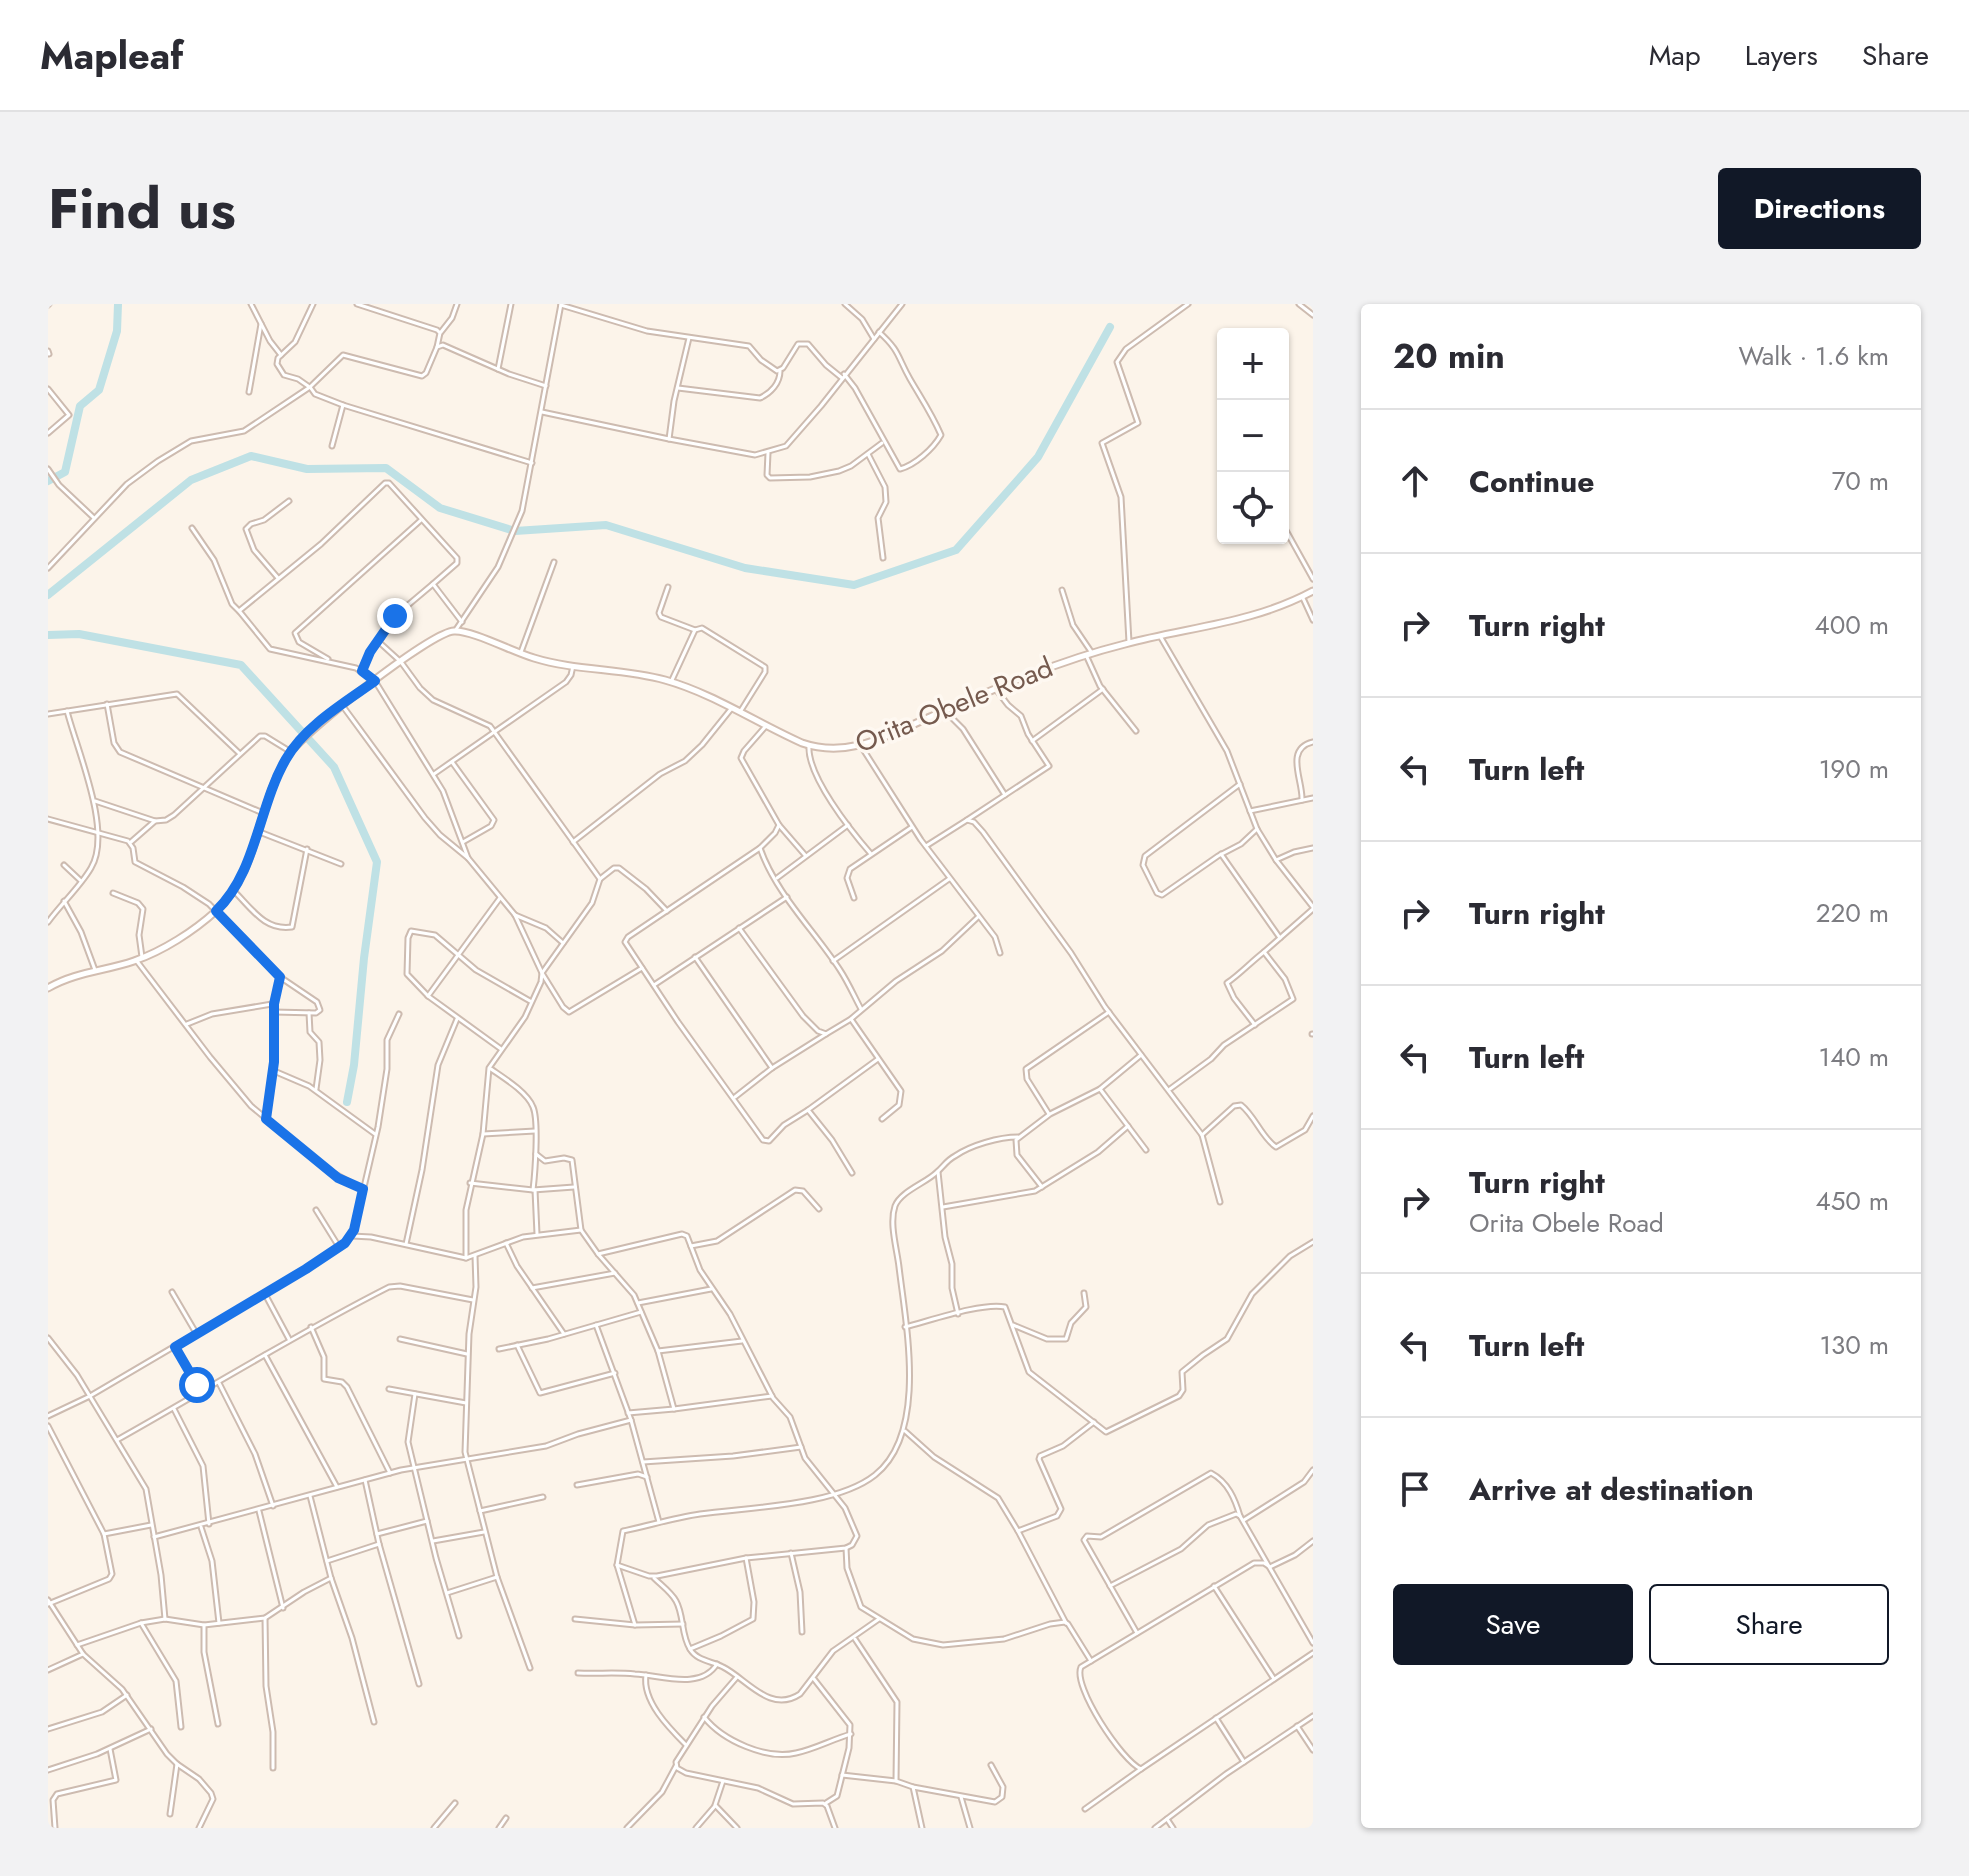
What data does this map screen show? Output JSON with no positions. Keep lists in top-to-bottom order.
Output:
{
  "streets": {
    "main road": ["Orita Obele Road"]
  },
  "page": {
    "header": "Mapleaf",
    "nav": ["Map", "Layers", "Share"],
    "title": "Find us",
    "buttons": [
      "Directions",
      ["Save", "Share"]
    ],
    "heading": ["20 min", "Walk · 1.6 km"],
    "map_buttons": ["+", "−"],
    "list": [
      ["Continue", "70 m"],
      ["Turn right", "400 m"],
      ["Turn left", "190 m"],
      ["Turn right", "220 m"],
      ["Turn left", "140 m"],
      ["Turn right", "Orita Obele Road", "450 m"],
      ["Turn left", "130 m"],
      "Arrive at destination"
    ]
  }
}
